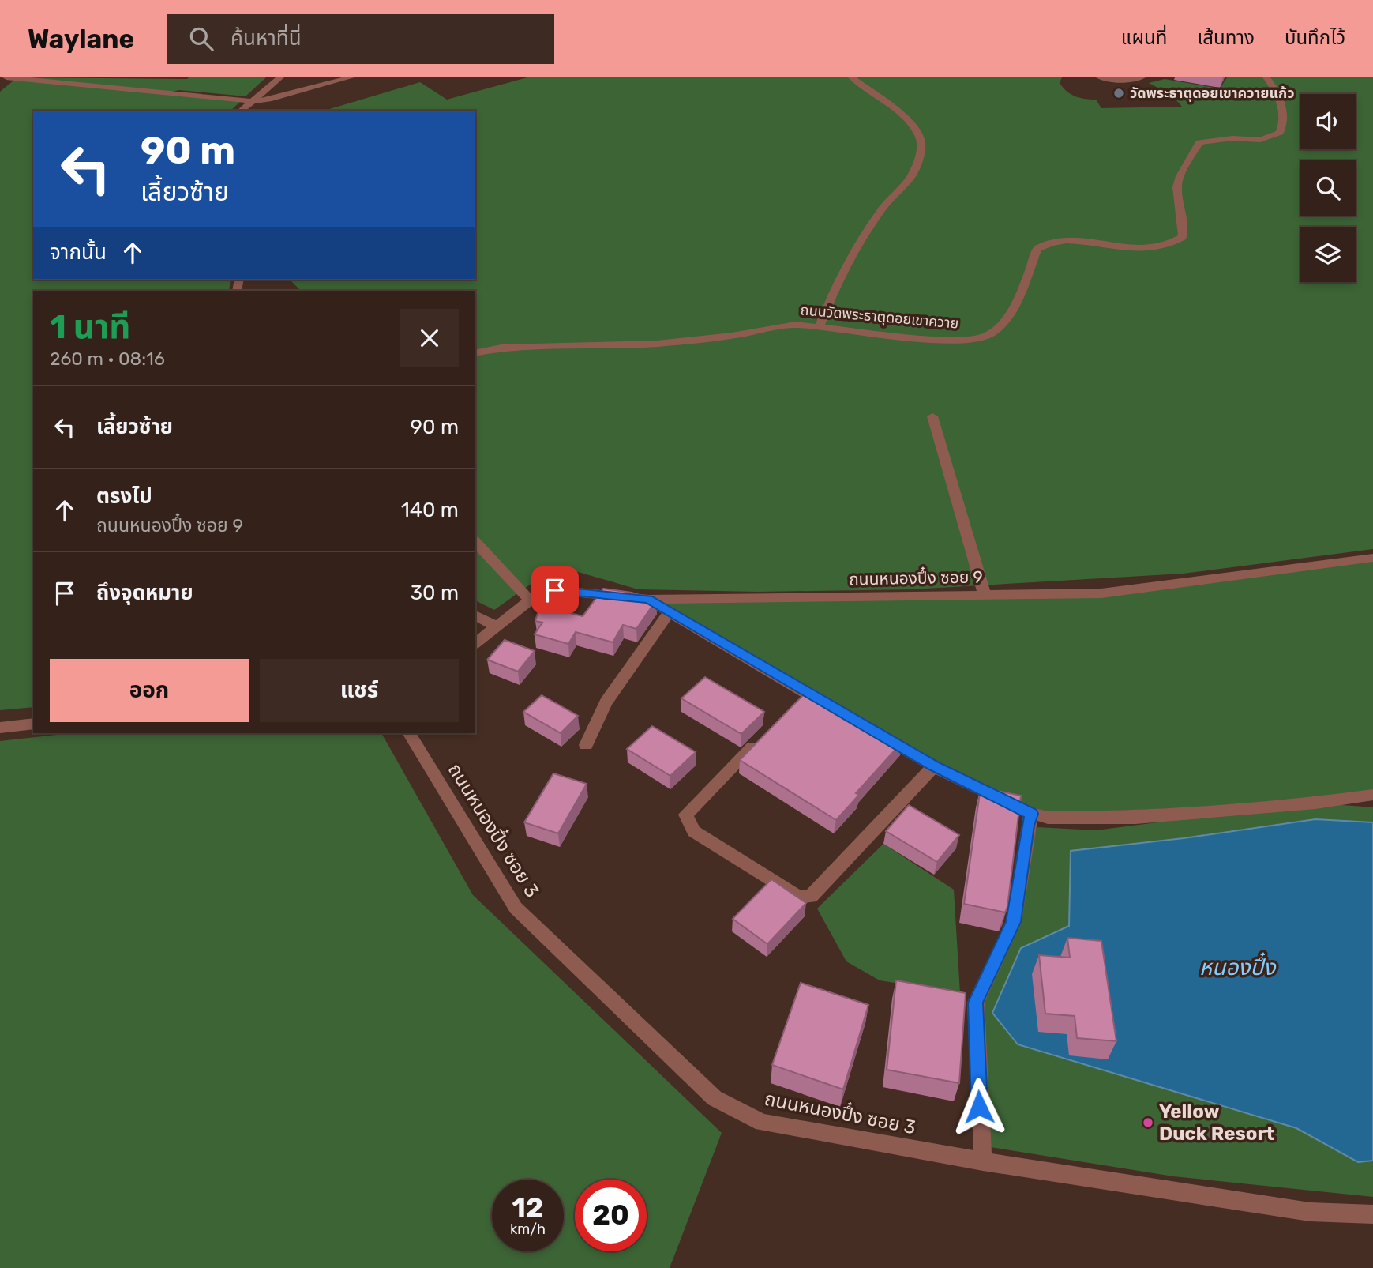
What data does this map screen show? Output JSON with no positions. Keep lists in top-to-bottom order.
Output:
{
  "streets": {
    "street": ["ถนนวัดพระธาตุดอยเขาควาย", "ถนนหนองปึ๋ง ซอย 9", "ถนนหนองปึ๋ง ซอย 3"]
  },
  "water": ["หนองปึ๋ง"],
  "places": ["วัดพระธาตุดอยเขาควายแก้ว", "Yellow Duck Resort"],
  "page": {
    "header": "Waylane",
    "search": "ค้นหาที่นี่",
    "nav": ["แผนที่", "เส้นทาง", "บันทึกไว้"],
    "turn": ["90 m", "เลี้ยวซ้าย"],
    "then": "จากนั้น",
    "heading": ["1 นาที", "260 m · 08:16"],
    "list": [
      {
        "name": "เลี้ยวซ้าย",
        "value": "90 m"
      },
      {
        "name": "ตรงไป",
        "note": "ถนนหนองปึ๋ง ซอย 9",
        "value": "140 m"
      },
      {
        "name": "ถึงจุดหมาย",
        "value": "30 m"
      }
    ],
    "buttons": ["ออก", "แชร์"],
    "speed": "12 km/h",
    "limit": "20"
  }
}
